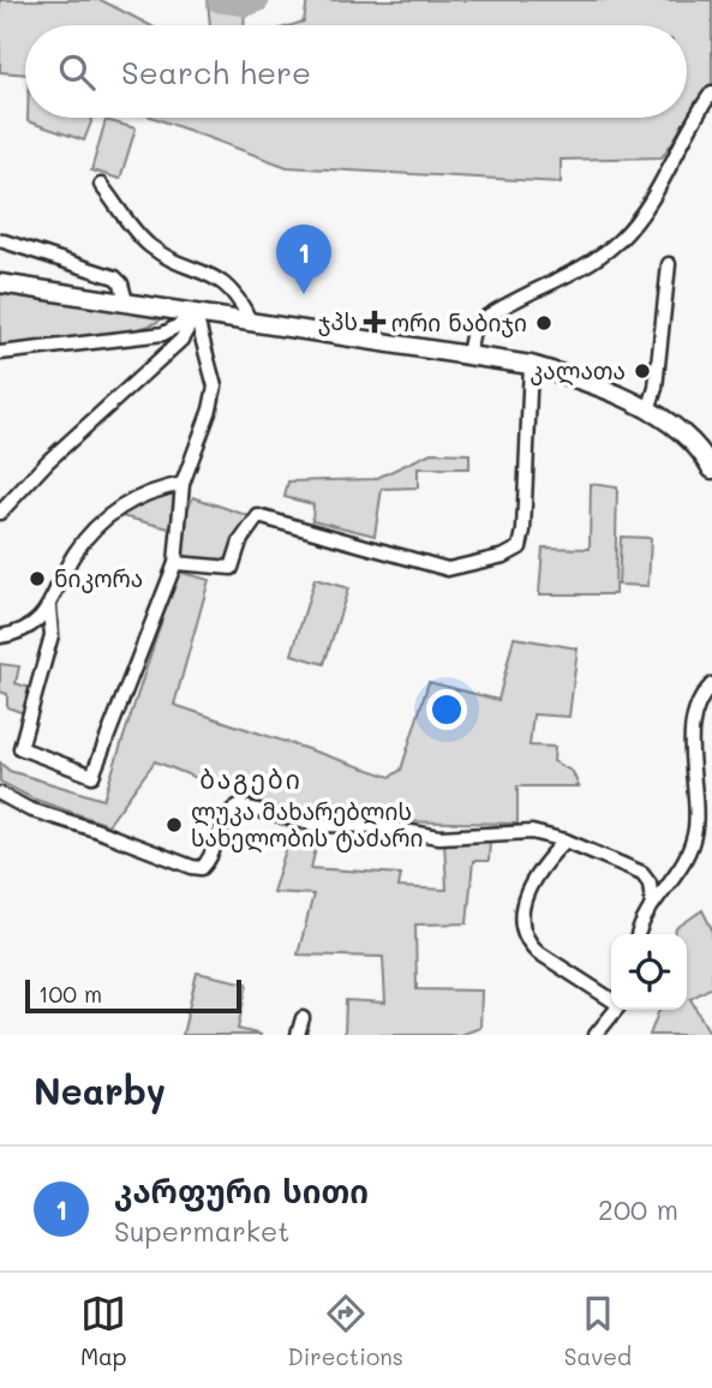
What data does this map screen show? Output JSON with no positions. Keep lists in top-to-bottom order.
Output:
{
  "districts": ["ბაგები"],
  "places": {
    "health": ["ჯპს"],
    "other": [
      "ორი ნაბიჯი",
      "კალათა",
      "ნიკორა",
      "ლუკა მახარებლის სახელობის ტაძარი"
    ]
  },
  "scale_bar": "100 m",
  "page": {
    "search": "Search here",
    "pins": "1",
    "scale": "100 m",
    "heading": "Nearby",
    "list": [
      {
        "mark": "1",
        "name": "კარფური სითი",
        "note": "Supermarket",
        "value": "200 m"
      }
    ],
    "nav": ["Map", "Directions", "Saved"]
  }
}
